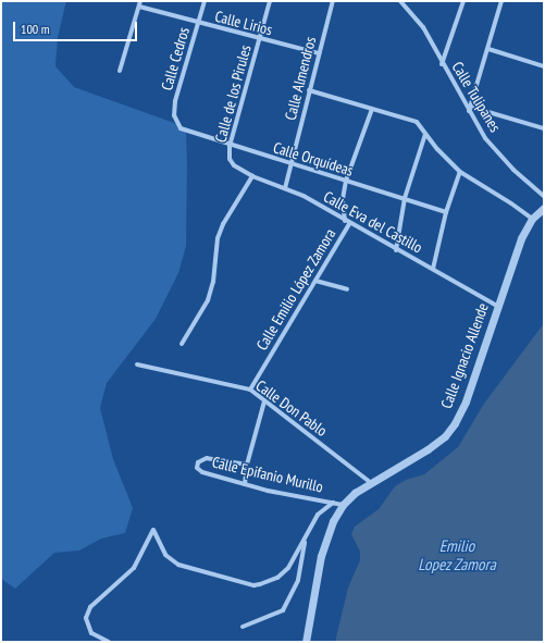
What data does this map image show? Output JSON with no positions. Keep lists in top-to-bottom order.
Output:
{
  "streets": {
    "street": [
      "Calle Lirios",
      "Calle Cedros",
      "Calle Almendros",
      "Calle de los Pirules",
      "Calle Tulipanes",
      "Calle Orquídeas",
      "Calle Eva del Castillo",
      "Calle Emilio López Zamora",
      "Calle Ignacio Allende",
      "Calle Don Pablo",
      "Calle Epifanio Murillo"
    ]
  },
  "crossings": [
    ["Calle Lirios", "Calle Cedros"],
    ["Calle Lirios", "Calle Almendros"],
    ["Calle Lirios", "Calle de los Pirules"],
    ["Calle Cedros", "Calle Orquídeas"],
    ["Calle Almendros", "Calle Orquídeas"],
    ["Calle Almendros", "Calle Eva del Castillo"],
    ["Calle de los Pirules", "Calle Orquídeas"],
    ["Calle de los Pirules", "Calle Eva del Castillo"],
    ["Calle Eva del Castillo", "Calle Emilio López Zamora"],
    ["Calle Eva del Castillo", "Calle Ignacio Allende"],
    ["Calle Emilio López Zamora", "Calle Don Pablo"],
    ["Calle Ignacio Allende", "Calle Don Pablo"],
    ["Calle Ignacio Allende", "Calle Epifanio Murillo"]
  ],
  "water": ["Emilio Lopez Zamora"],
  "scale_bar": "100 m"
}
